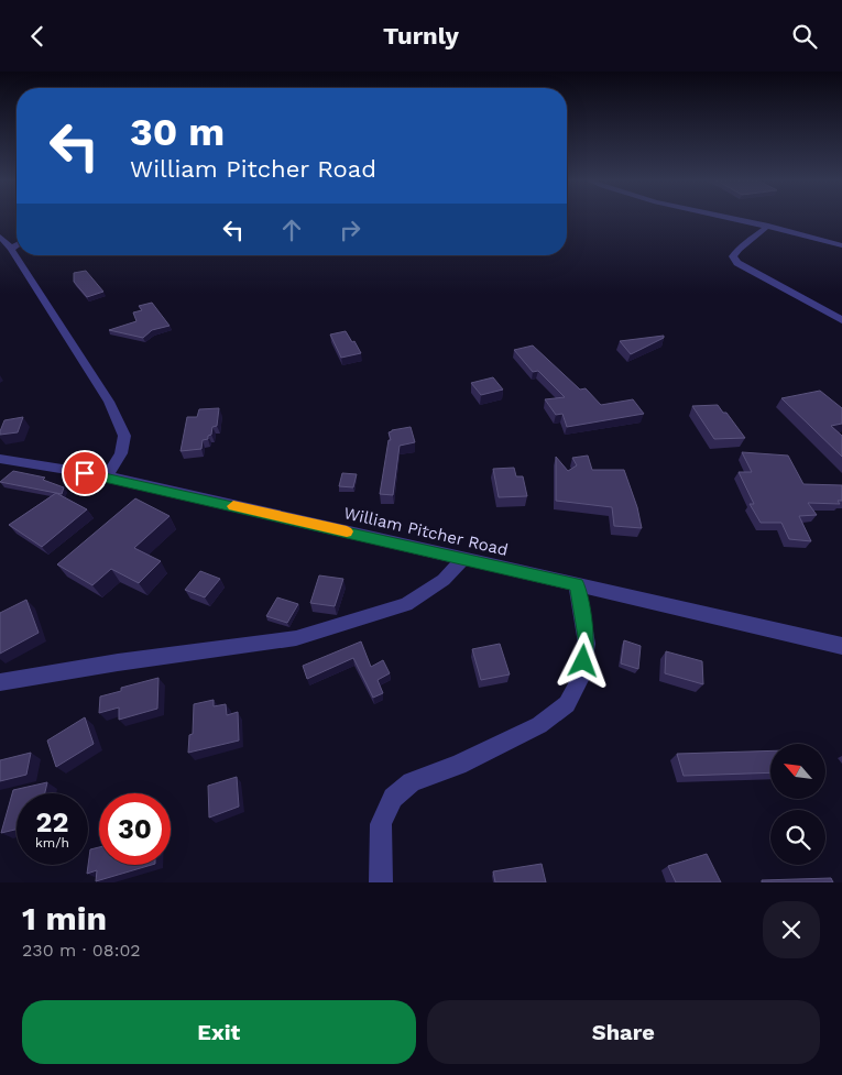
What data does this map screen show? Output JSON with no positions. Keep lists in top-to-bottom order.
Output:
{
  "streets": {
    "street": ["William Pitcher Road"]
  },
  "north": "top left",
  "page": {
    "header": "Turnly",
    "turn": ["30 m", "William Pitcher Road"],
    "speed": "22 km/h",
    "limit": "30",
    "heading": ["1 min", "230 m · 08:02"],
    "buttons": ["Exit", "Share"]
  }
}
